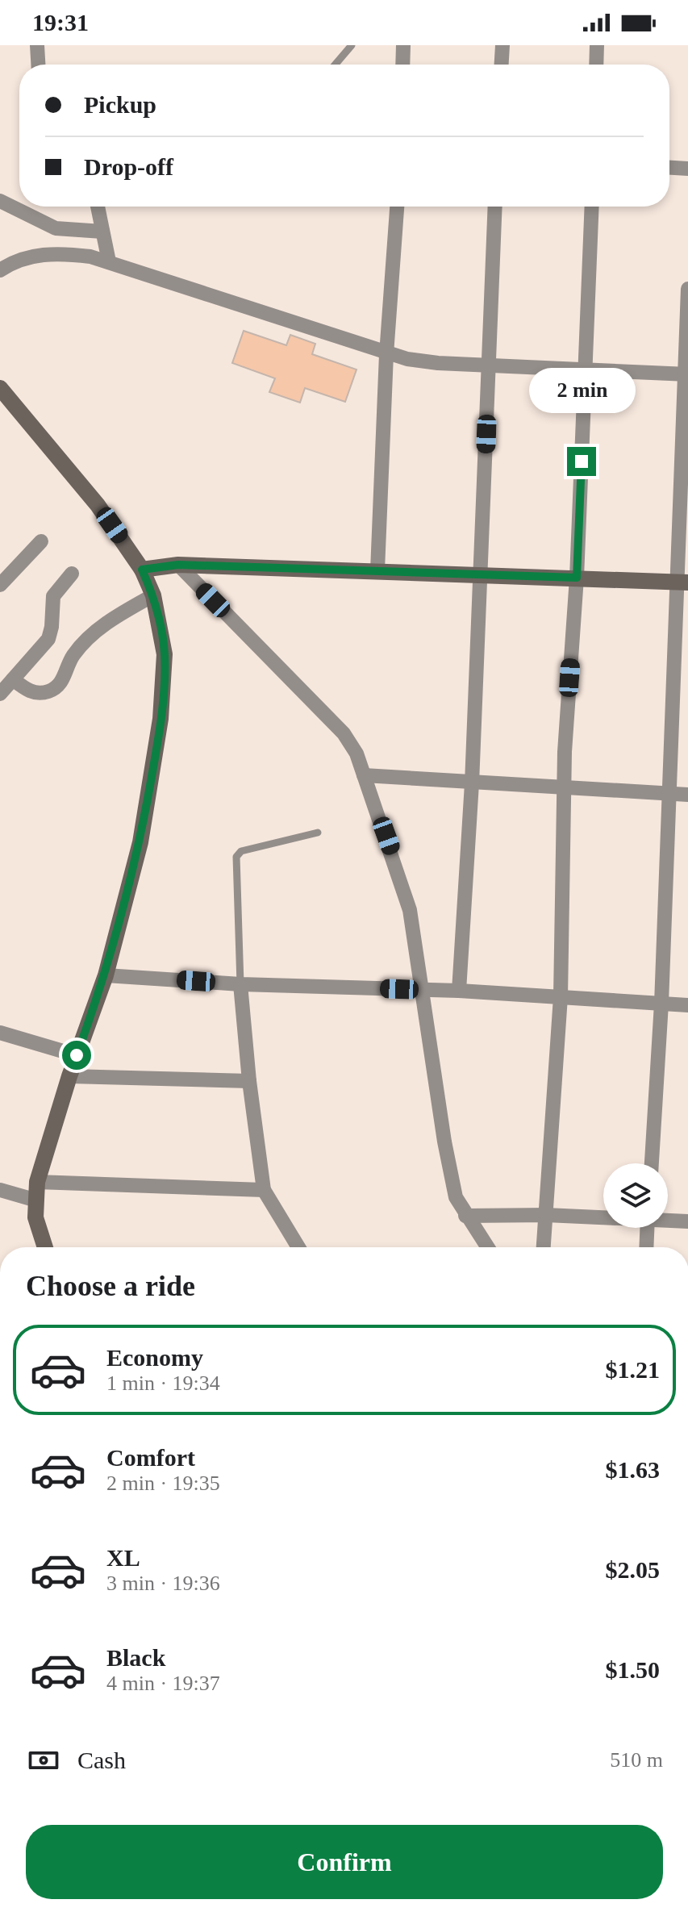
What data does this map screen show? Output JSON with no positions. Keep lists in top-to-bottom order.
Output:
{
  "page": {
    "status": "19:31",
    "banner": ["Pickup", "Drop-off"],
    "bubble": "2 min",
    "heading": "Choose a ride",
    "list": [
      {
        "name": "Economy",
        "note": "1 min · 19:34",
        "value": "$1.21"
      },
      {
        "name": "Comfort",
        "note": "2 min · 19:35",
        "value": "$1.63"
      },
      {
        "name": "XL",
        "note": "3 min · 19:36",
        "value": "$2.05"
      },
      {
        "name": "Black",
        "note": "4 min · 19:37",
        "value": "$1.50"
      }
    ],
    "pay": ["Cash", "510 m"],
    "buttons": "Confirm"
  }
}
